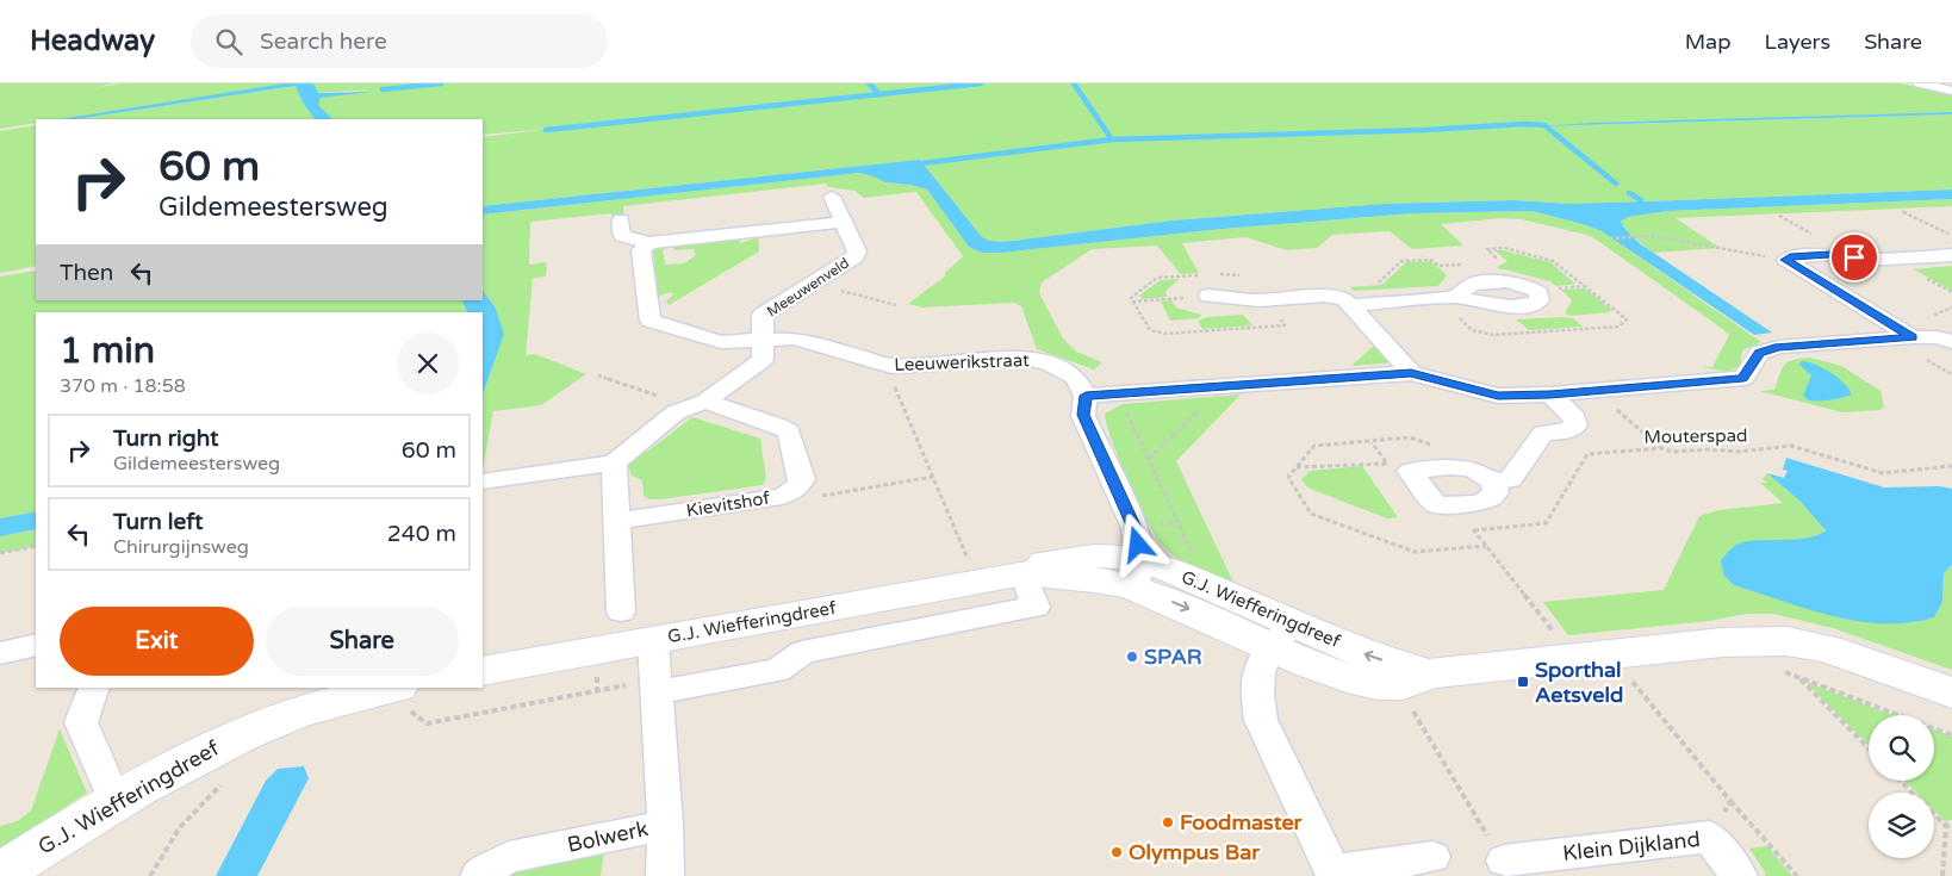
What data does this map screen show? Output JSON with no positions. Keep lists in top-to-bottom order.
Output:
{
  "streets": {
    "street": [
      "Meeuwenveld",
      "Leeuwerikstraat",
      "Kievitshof",
      "G.J. Wiefferingdreef",
      "Bolwerk",
      "Klein Dijkland"
    ],
    "path": ["Mouterspad"]
  },
  "crossings": [
    ["Meeuwenveld", "Leeuwerikstraat"],
    ["G.J. Wiefferingdreef", "Bolwerk"]
  ],
  "places": {
    "other": ["SPAR", "Foodmaster", "Olympus Bar"],
    "transit": ["Sporthal Aetsveld"]
  },
  "page": {
    "header": "Headway",
    "search": "Search here",
    "nav": ["Map", "Layers", "Share"],
    "turn": ["60 m", "Gildemeestersweg"],
    "then": "Then",
    "heading": ["1 min", "370 m · 18:58"],
    "list": [
      {
        "name": "Turn right",
        "note": "Gildemeestersweg",
        "value": "60 m"
      },
      {
        "name": "Turn left",
        "note": "Chirurgijnsweg",
        "value": "240 m"
      }
    ],
    "buttons": ["Exit", "Share"]
  }
}
